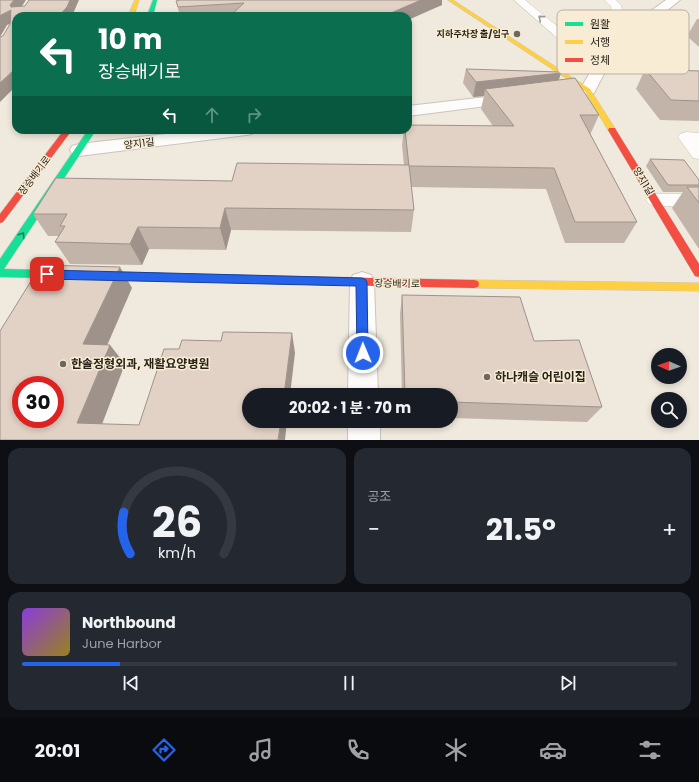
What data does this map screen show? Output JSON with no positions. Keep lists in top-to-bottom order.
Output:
{
  "streets": {
    "street": ["양지1길", "장승배기로"]
  },
  "places": ["지하주차장 출/입구", "한솔정형외과, 재활요양병원", "하나캐슬 어린이집"],
  "legend": ["원활", "서행", "정체"],
  "north": "left",
  "page": {
    "turn": ["10 m", "장승배기로"],
    "limit": "30",
    "trip": "20:02 · 1 분 · 70 m",
    "tile": "공조",
    "heat": ["−", "21.5°", "+"],
    "song": ["Northbound", "June Harbor"],
    "tabs": "20:01",
    "gauge": ["26", "km/h"]
  }
}
